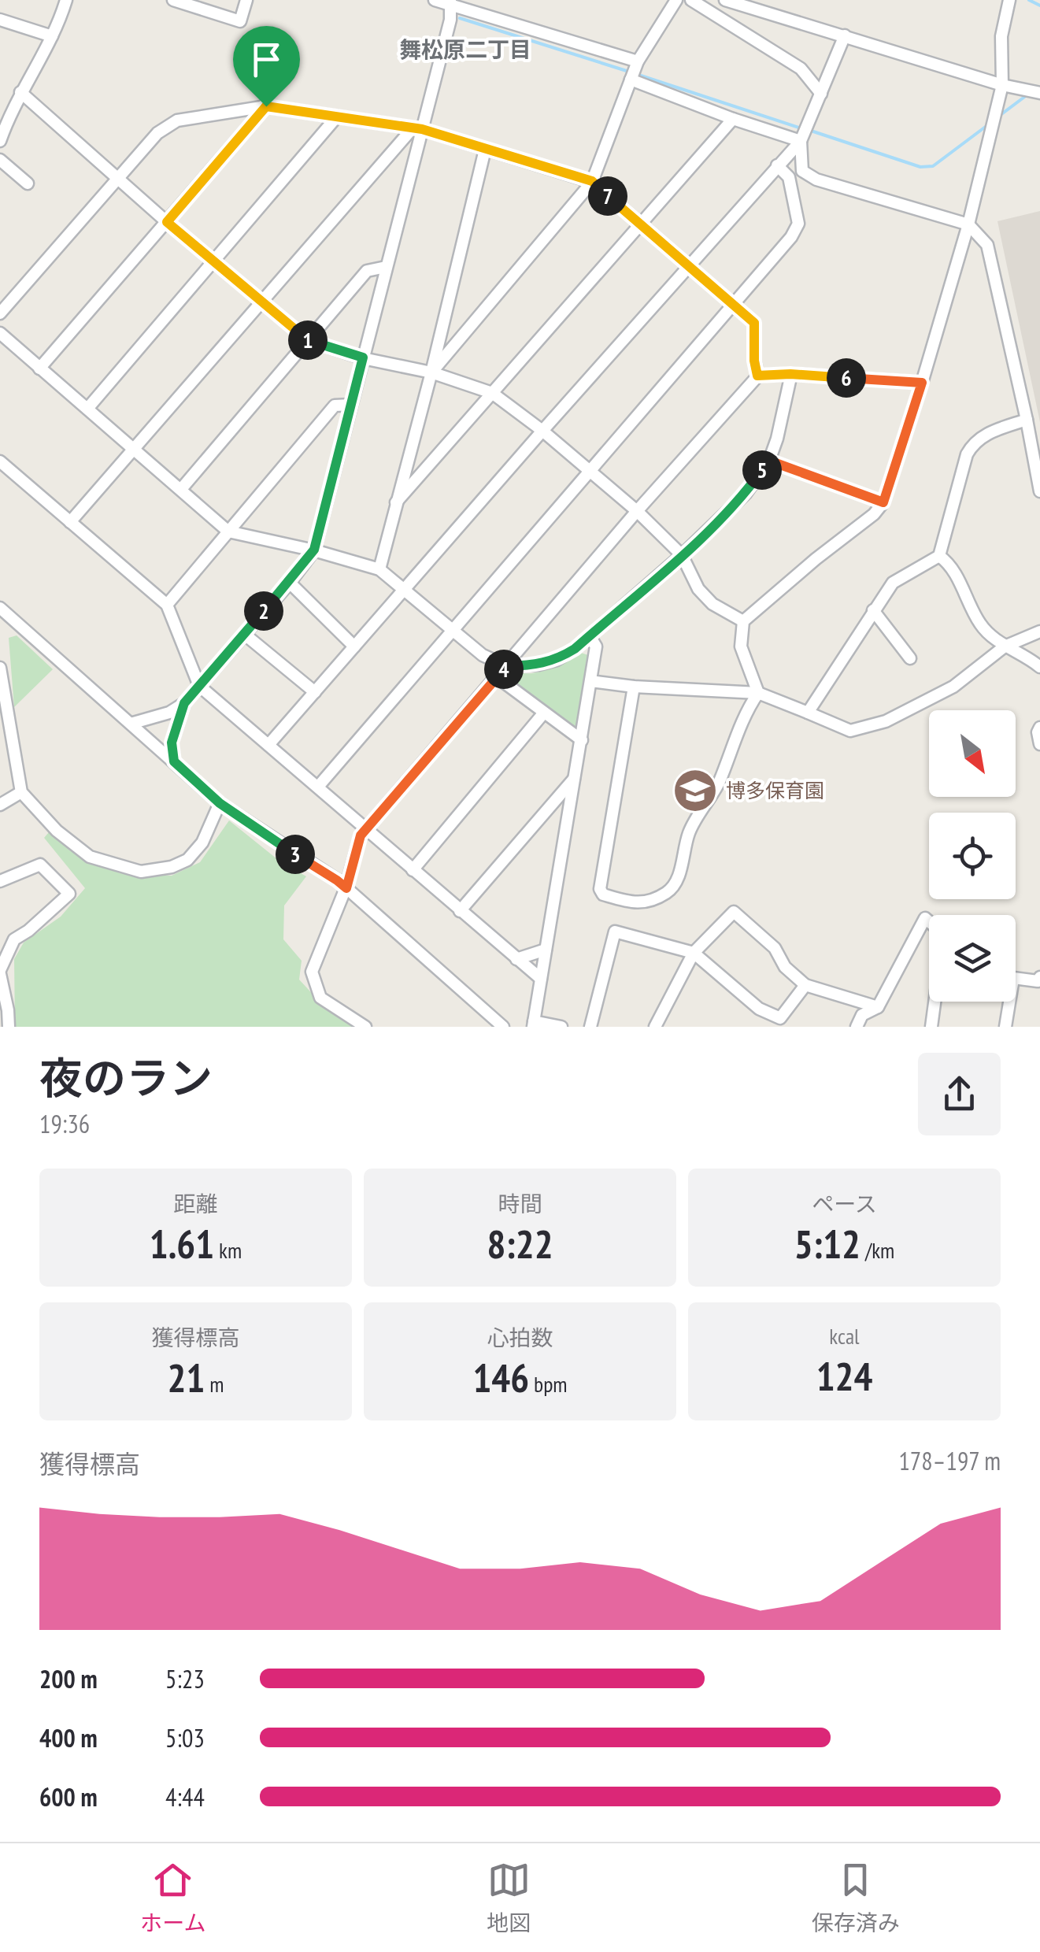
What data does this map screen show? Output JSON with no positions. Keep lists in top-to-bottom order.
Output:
{
  "districts": ["舞松原二丁目"],
  "places": {
    "school or university": ["博多保育園"]
  },
  "north": "bottom right",
  "page": {
    "pins": [
      "7",
      "1",
      "6",
      "5",
      "2",
      "4",
      "3"
    ],
    "heading": ["夜のラン", "19:36"],
    "stats": [
      ["距離", "1.61 km"],
      ["時間", "8:22"],
      ["ペース", "5:12 /km"],
      ["獲得標高", "21 m"],
      ["心拍数", "146 bpm"],
      ["kcal", "124"]
    ],
    "chart": ["獲得標高", "178–197 m"],
    "list": [
      {
        "name": "200 m",
        "note": "5:23"
      },
      {
        "name": "400 m",
        "note": "5:03"
      },
      {
        "name": "600 m",
        "note": "4:44"
      }
    ],
    "tabs": ["ホーム", "地図", "保存済み"]
  }
}
